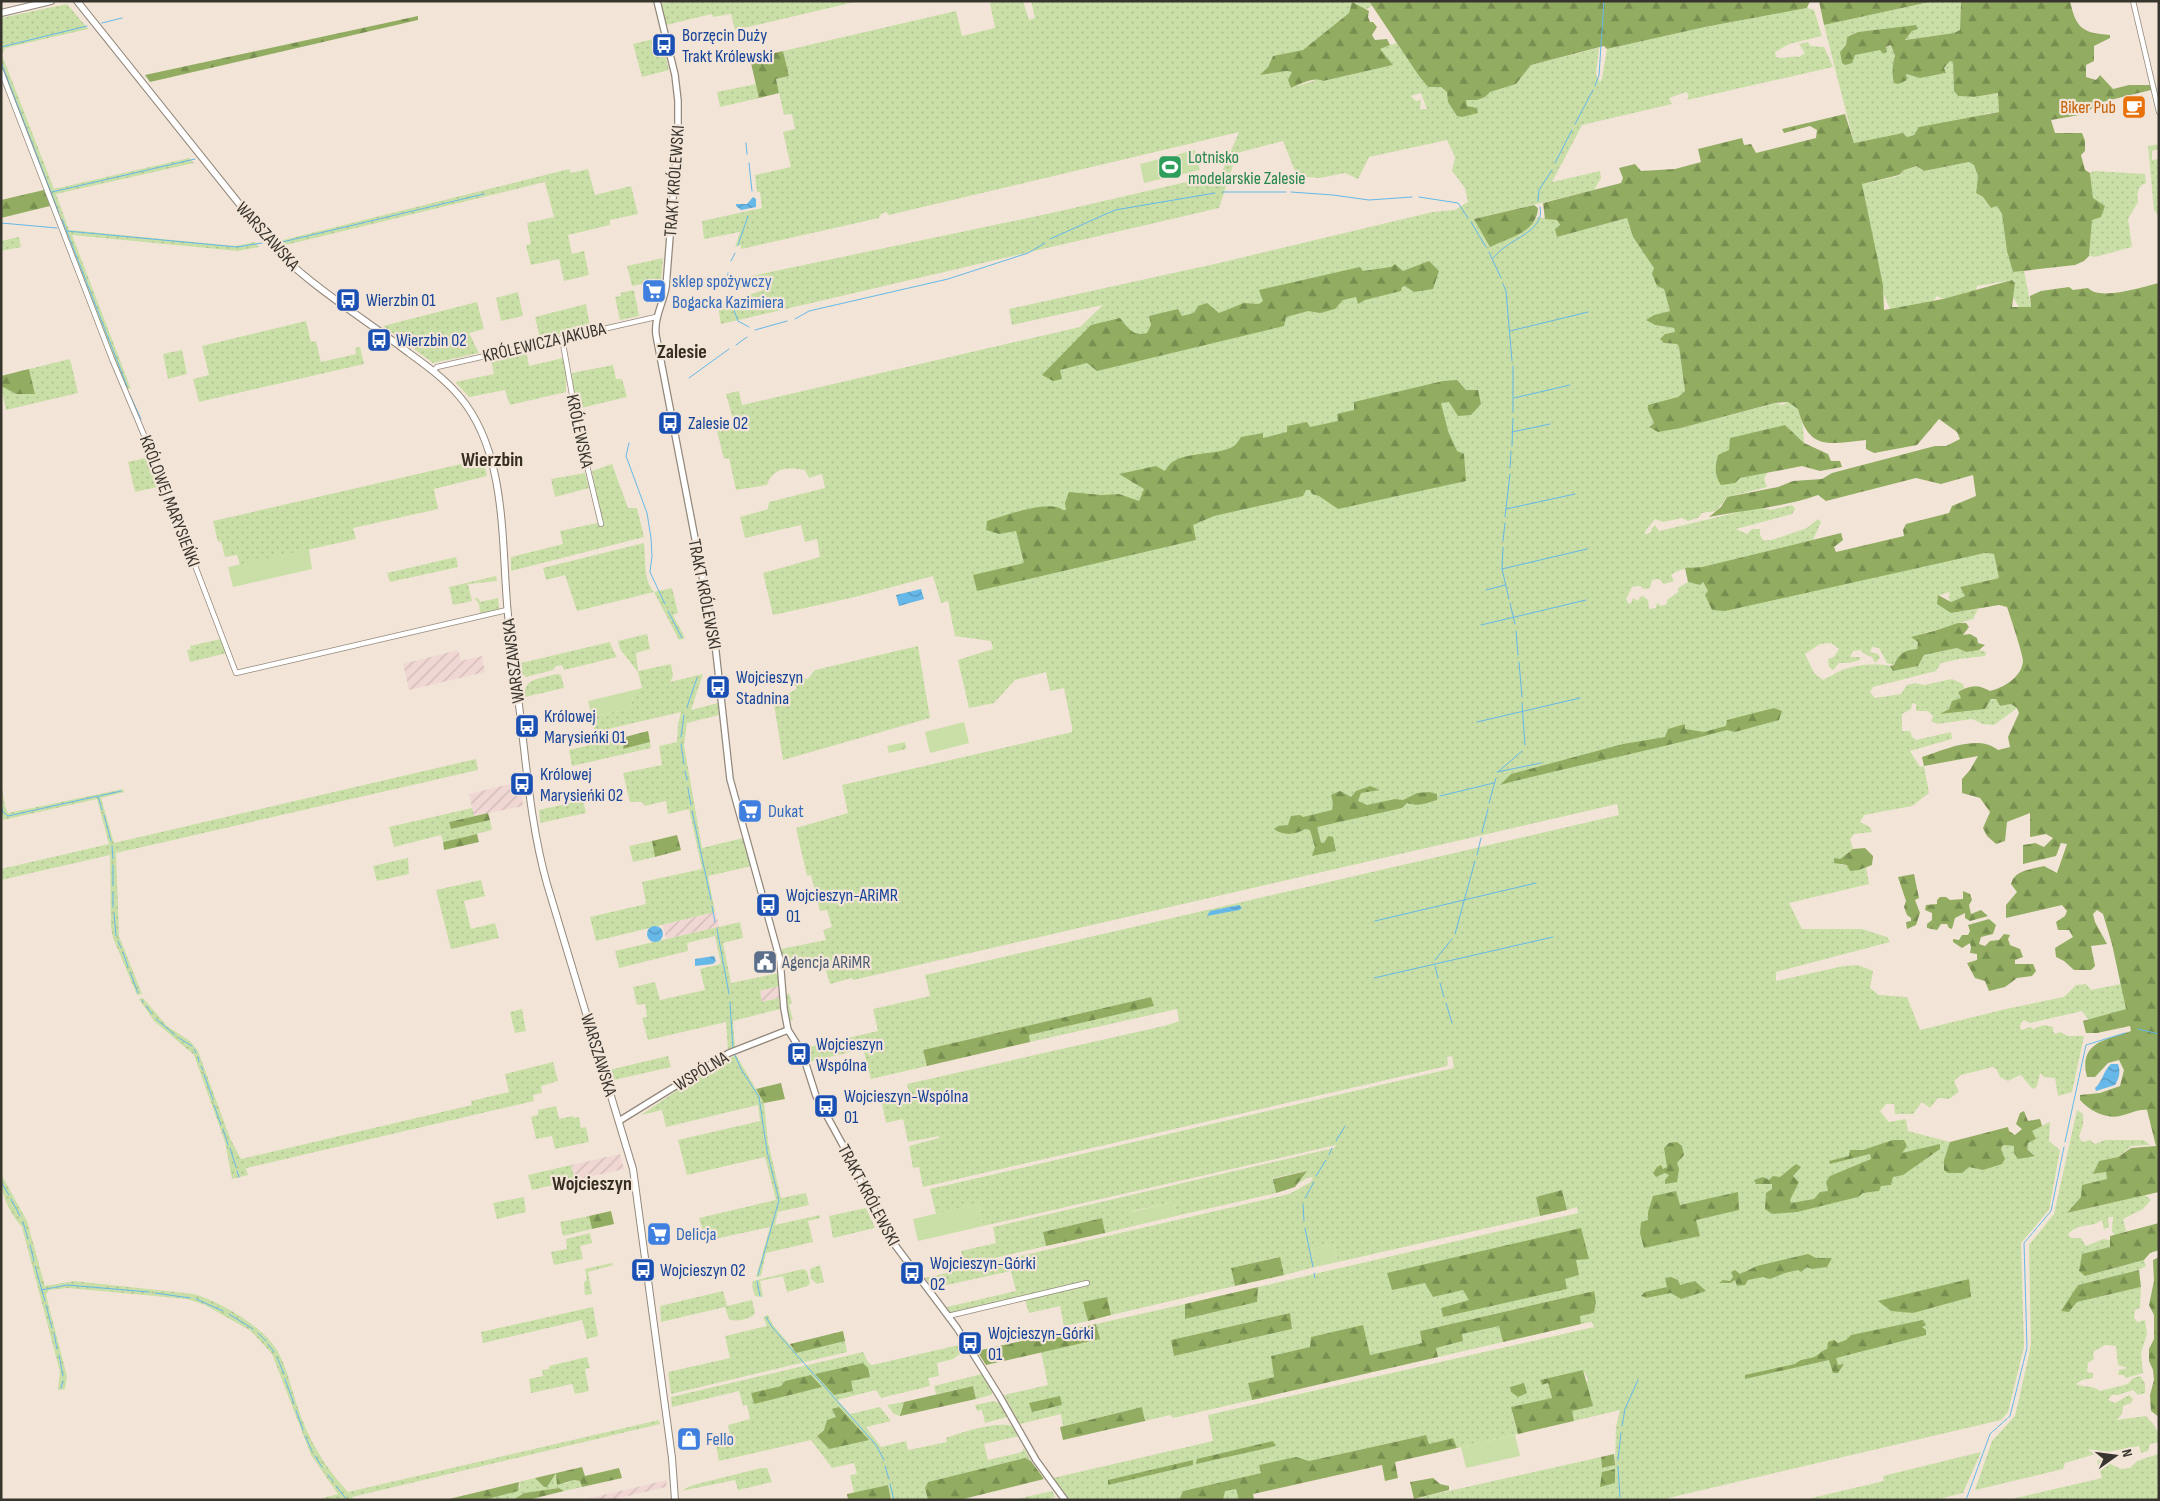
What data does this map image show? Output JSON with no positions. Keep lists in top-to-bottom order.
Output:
{
  "streets": {
    "main road": ["WARSZAWSKA"],
    "street": [
      "TRAKT KRÓLEWSKI",
      "KRÓLEWICZA JAKUBA",
      "KRÓLEWSKA",
      "KRÓLOWEJ MARYSIEŃKI",
      "WSPÓLNA"
    ]
  },
  "crossings": [
    ["TRAKT KRÓLEWSKI", "KRÓLEWICZA JAKUBA"],
    ["TRAKT KRÓLEWSKI", "WSPÓLNA"],
    ["WARSZAWSKA", "KRÓLEWICZA JAKUBA"],
    ["WARSZAWSKA", "KRÓLOWEJ MARYSIEŃKI"],
    ["WARSZAWSKA", "WSPÓLNA"],
    ["KRÓLEWICZA JAKUBA", "KRÓLEWSKA"]
  ],
  "districts": ["Zalesie", "Wierzbin", "Wojcieszyn"],
  "places": {
    "bus stop": [
      "Borzęcin Duży Trakt Królewski",
      "Wierzbin 01",
      "Wierzbin 02",
      "Zalesie 02",
      "Wojcieszyn Stadnina",
      "Królowej Marysieńki 01",
      "Królowej Marysieńki 02",
      "Wojcieszyn-ARiMR 01",
      "Wojcieszyn Wspólna",
      "Wojcieszyn-Wspólna 01",
      "Wojcieszyn 02",
      "Wojcieszyn-Górki 02",
      "Wojcieszyn-Górki 01"
    ],
    "cafe": ["Biker Pub"],
    "sports": ["Lotnisko modelarskie Zalesie"],
    "supermarket": ["sklep spożywczy Bogacka Kazimiera", "Dukat", "Delicja"],
    "public building": ["Agencja ARiMR"],
    "shop": ["Fello"]
  },
  "north": "right"
}
